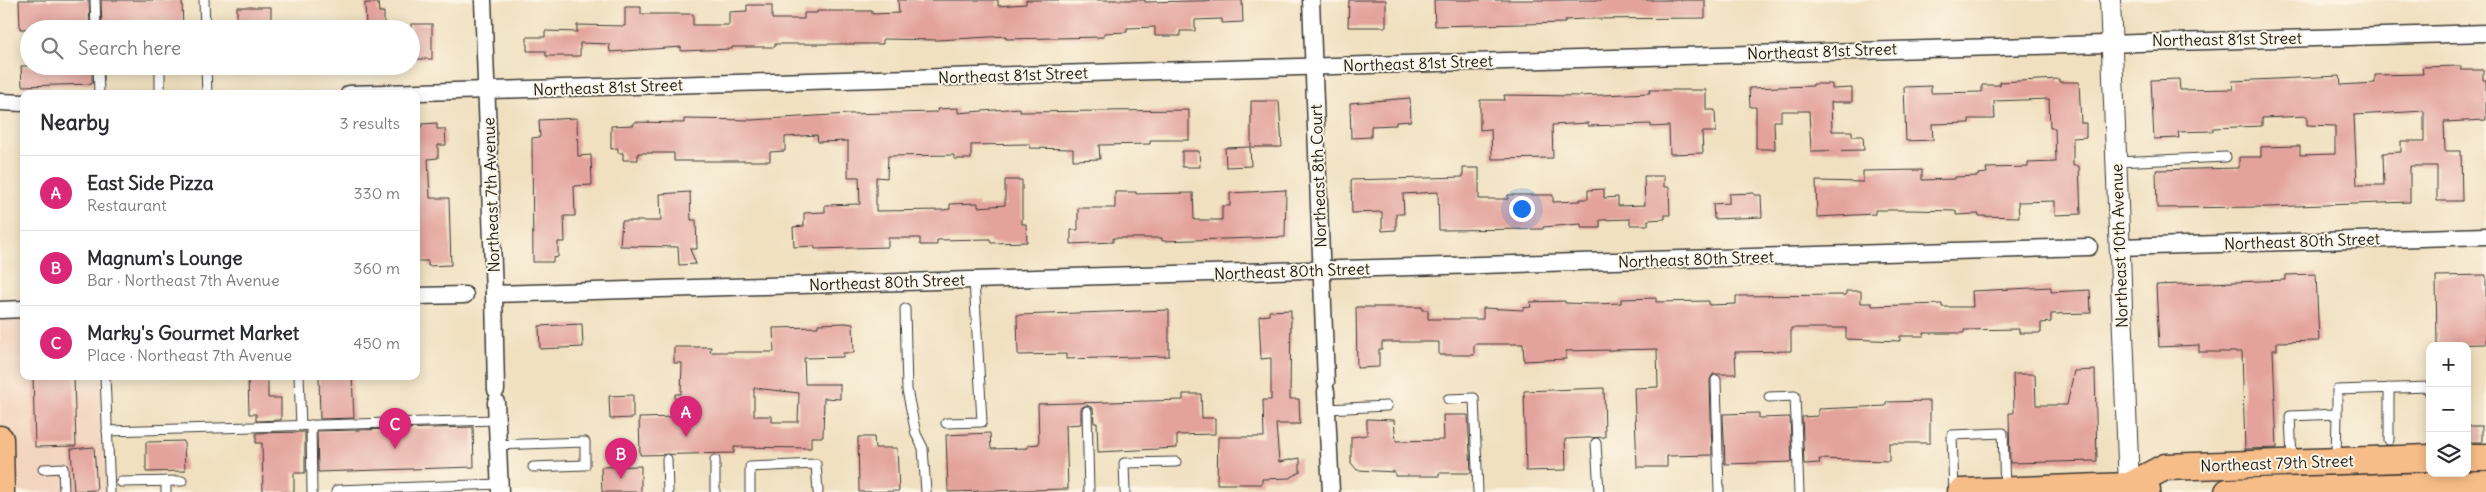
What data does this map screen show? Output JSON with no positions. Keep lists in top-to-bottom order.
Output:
{
  "streets": {
    "main road": ["Northeast 79th Street"],
    "street": [
      "Northeast 81st Street",
      "Northeast 8th Court",
      "Northeast 7th Avenue",
      "Northeast 80th Street",
      "Northeast 10th Avenue"
    ]
  },
  "crossings": [
    ["Northeast 81st Street", "Northeast 8th Court"],
    ["Northeast 81st Street", "Northeast 7th Avenue"],
    ["Northeast 81st Street", "Northeast 10th Avenue"],
    ["Northeast 8th Court", "Northeast 80th Street"],
    ["Northeast 7th Avenue", "Northeast 80th Street"],
    ["Northeast 80th Street", "Northeast 10th Avenue"],
    ["Northeast 10th Avenue", "Northeast 79th Street"]
  ],
  "page": {
    "search": "Search here",
    "heading": ["Nearby", "3 results"],
    "list": [
      {
        "mark": "A",
        "name": "East Side Pizza",
        "note": "Restaurant",
        "value": "330 m"
      },
      {
        "mark": "B",
        "name": "Magnum's Lounge",
        "note": "Bar · Northeast 7th Avenue",
        "value": "360 m"
      },
      {
        "mark": "C",
        "name": "Marky's Gourmet Market",
        "note": "Place · Northeast 7th Avenue",
        "value": "450 m"
      }
    ],
    "map_buttons": ["+", "−"],
    "pins": ["A", "C", "B"]
  }
}
